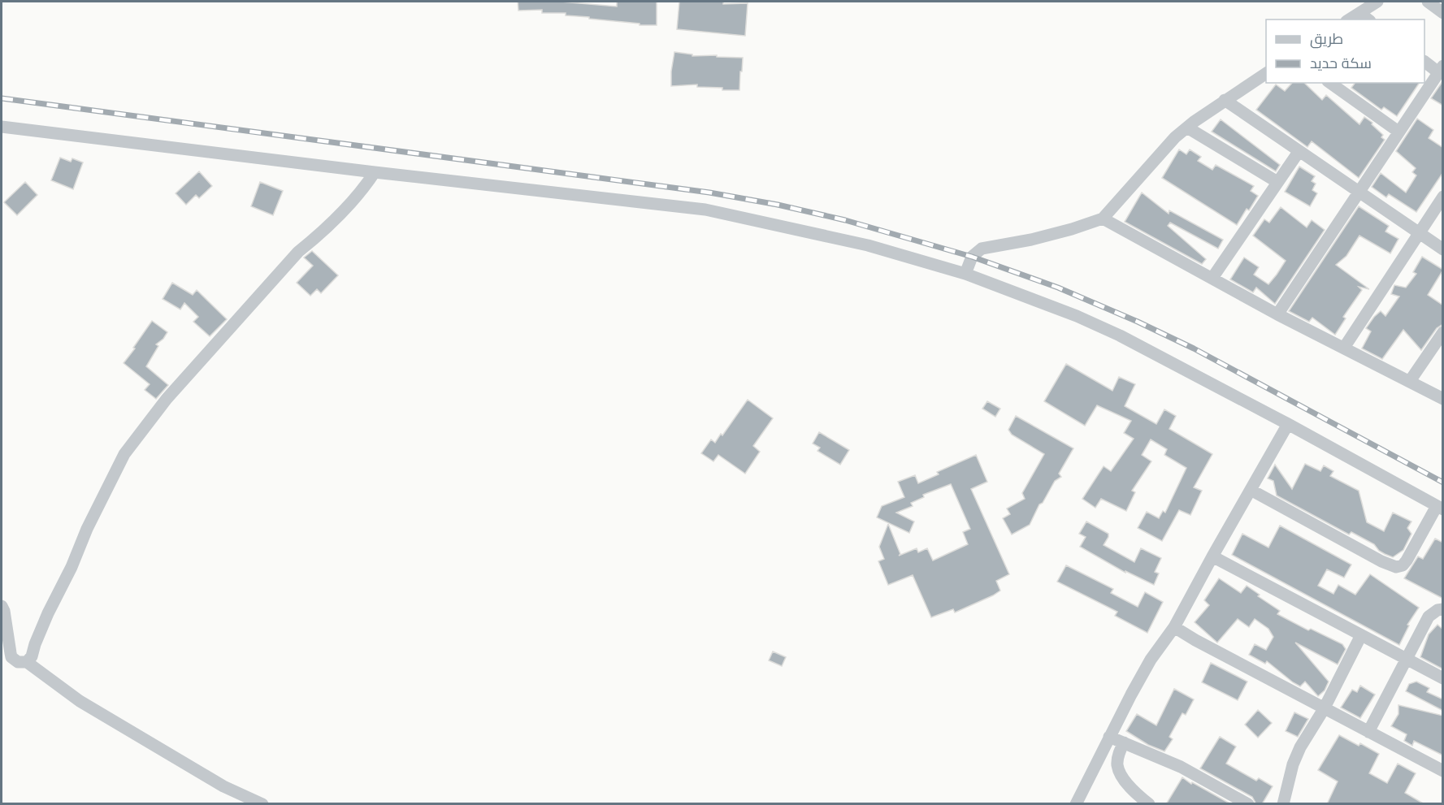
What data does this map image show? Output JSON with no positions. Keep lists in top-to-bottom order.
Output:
{
  "legend": ["طريق", "سكة حديد"]
}
